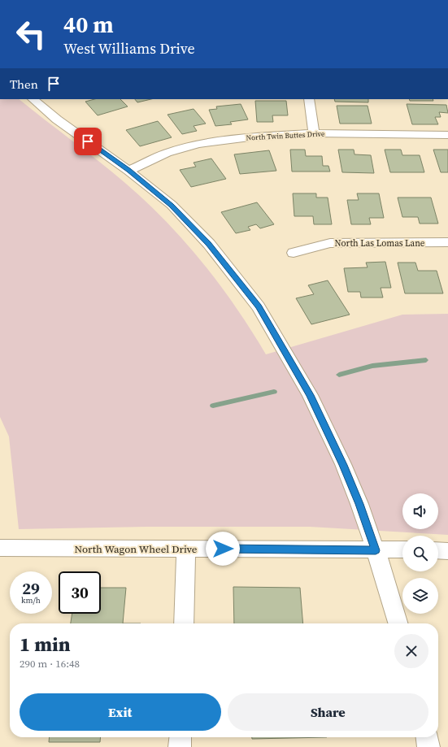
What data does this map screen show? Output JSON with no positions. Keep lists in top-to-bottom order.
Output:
{
  "streets": {
    "street": ["North Twin Buttes Drive", "North Las Lomas Lane", "North Wagon Wheel Drive"]
  },
  "page": {
    "turn": ["40 m", "West Williams Drive"],
    "then": "Then",
    "speed": "29 km/h",
    "limit": "30",
    "heading": ["1 min", "290 m · 16:48"],
    "buttons": ["Exit", "Share"]
  }
}
